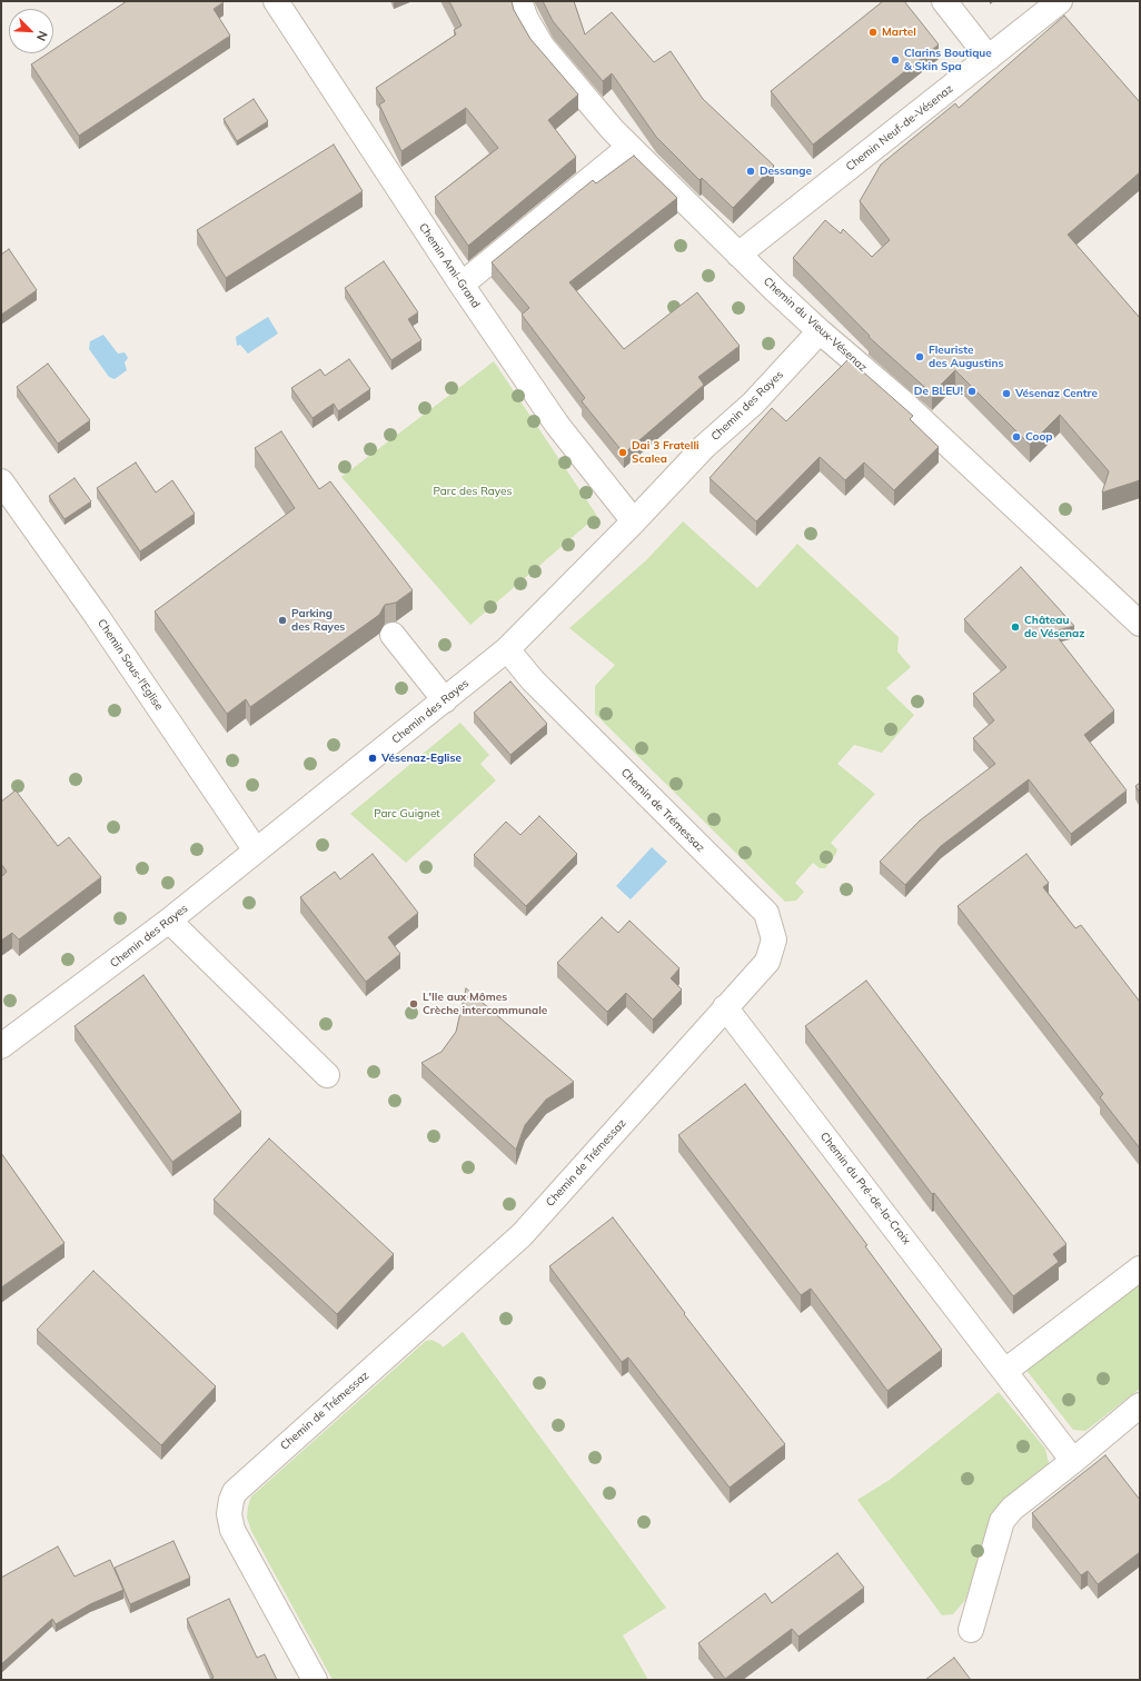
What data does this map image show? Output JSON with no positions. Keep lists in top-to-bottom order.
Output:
{
  "streets": {
    "street": [
      "Chemin Neuf-de-Vésenaz",
      "Chemin Ami-Grand",
      "Chemin du Vieux-Vésenaz",
      "Chemin des Rayes",
      "Chemin Sous-l'Eglise",
      "Chemin de Trémessaz",
      "Chemin du Pré-de-la-Croix"
    ]
  },
  "crossings": [
    ["Chemin Neuf-de-Vésenaz", "Chemin du Vieux-Vésenaz"],
    ["Chemin Ami-Grand", "Chemin des Rayes"],
    ["Chemin du Vieux-Vésenaz", "Chemin des Rayes"],
    ["Chemin des Rayes", "Chemin Sous-l'Eglise"],
    ["Chemin des Rayes", "Chemin de Trémessaz"],
    ["Chemin de Trémessaz", "Chemin du Pré-de-la-Croix"]
  ],
  "parks": ["Parc des Rayes", "Parc Guignet"],
  "places": [
    "Martel",
    "Clarins Boutique & Skin Spa",
    "Dessange",
    "Fleuriste des Augustins",
    "De BLEU!",
    "Vésenaz Centre",
    "Coop",
    "Dai 3 Fratelli Scalea",
    "Parking des Rayes",
    "Château de Vésenaz",
    "Vésenaz-Eglise",
    "L'Ile aux Mômes Crèche intercommunale"
  ],
  "north": "bottom right"
}
